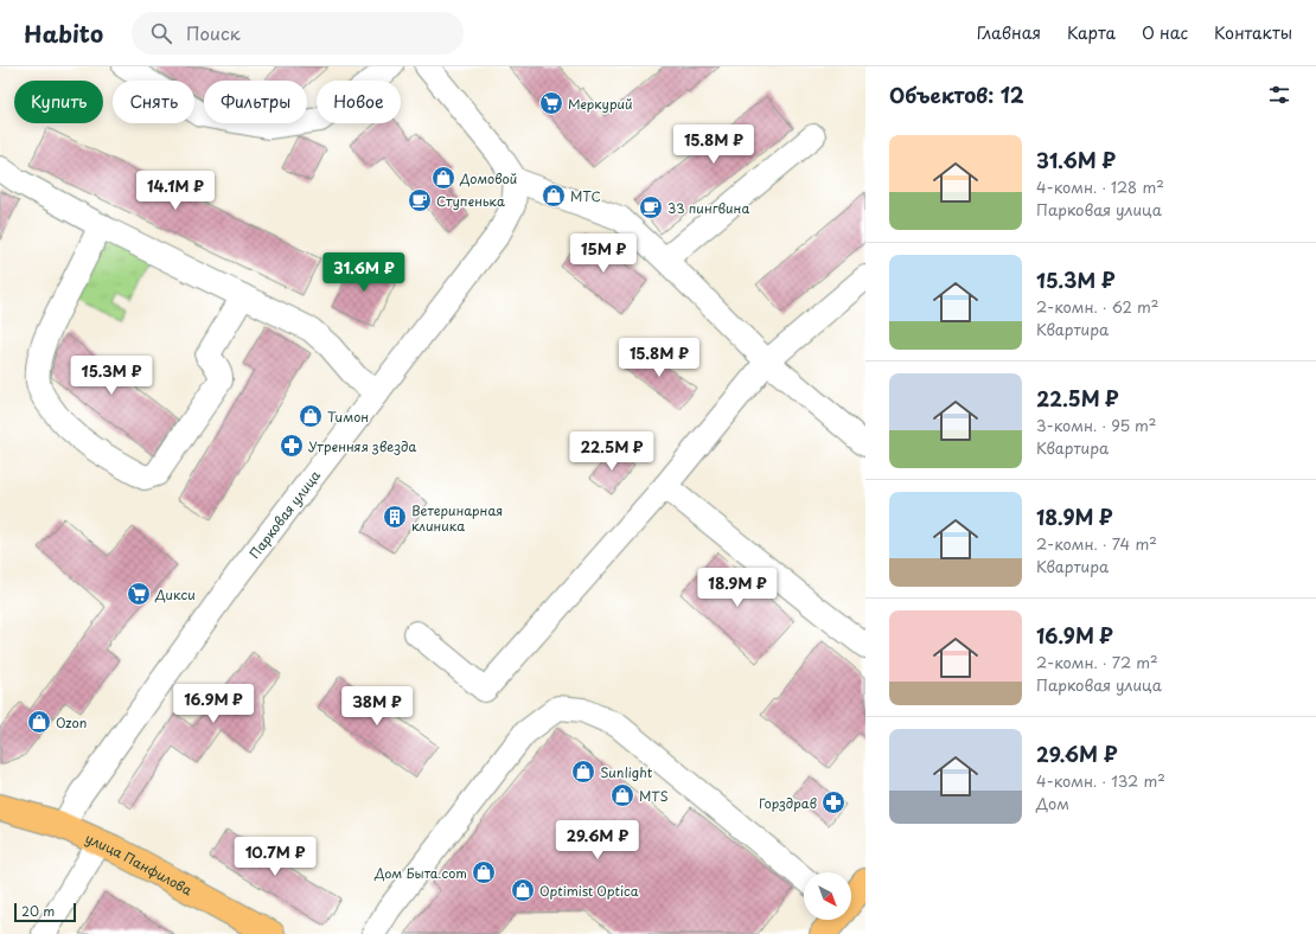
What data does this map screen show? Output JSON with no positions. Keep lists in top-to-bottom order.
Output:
{
  "streets": {
    "main road": ["улица Панфилова"],
    "street": ["Парковая улица"]
  },
  "crossings": [
    ["Парковая улица", "улица Панфилова"]
  ],
  "places": {
    "supermarket": ["Меркурий", "Дикси"],
    "shop": [
      "Домовой",
      "МТС",
      "Тимон",
      "Ozon",
      "Sunlight",
      "MTS",
      "Дом Быта.com",
      "Optimist Optica"
    ],
    "cafe": ["Ступенька", "33 пингвина"],
    "pharmacy": ["Утренняя звезда", "Горздрав"],
    "building": ["Ветеринарная клиника"]
  },
  "scale_bar": "20 m",
  "north": "bottom right",
  "page": {
    "header": "Habito",
    "search": "Поиск",
    "nav": [
      "Главная",
      "Карта",
      "О нас",
      "Контакты"
    ],
    "heading": "Объектов: 12",
    "chip": [
      "Купить",
      "Снять",
      "Фильтры",
      "Новое"
    ],
    "list": [
      {
        "name": "31.6M ₽",
        "note": "4-комн. · 128 m² · Парковая улица"
      },
      {
        "name": "15.3M ₽",
        "note": "2-комн. · 62 m² · Квартира"
      },
      {
        "name": "22.5M ₽",
        "note": "3-комн. · 95 m² · Квартира"
      },
      {
        "name": "18.9M ₽",
        "note": "2-комн. · 74 m² · Квартира"
      },
      {
        "name": "16.9M ₽",
        "note": "2-комн. · 72 m² · Парковая улица"
      },
      {
        "name": "29.6M ₽",
        "note": "4-комн. · 132 m² · Дом"
      }
    ],
    "price": [
      "15.8M ₽",
      "14.1M ₽",
      "15M ₽",
      "31.6M ₽",
      "15.8M ₽",
      "15.3M ₽",
      "22.5M ₽",
      "18.9M ₽",
      "16.9M ₽",
      "38M ₽",
      "29.6M ₽",
      "10.7M ₽"
    ],
    "scale": "20 m"
  }
}
